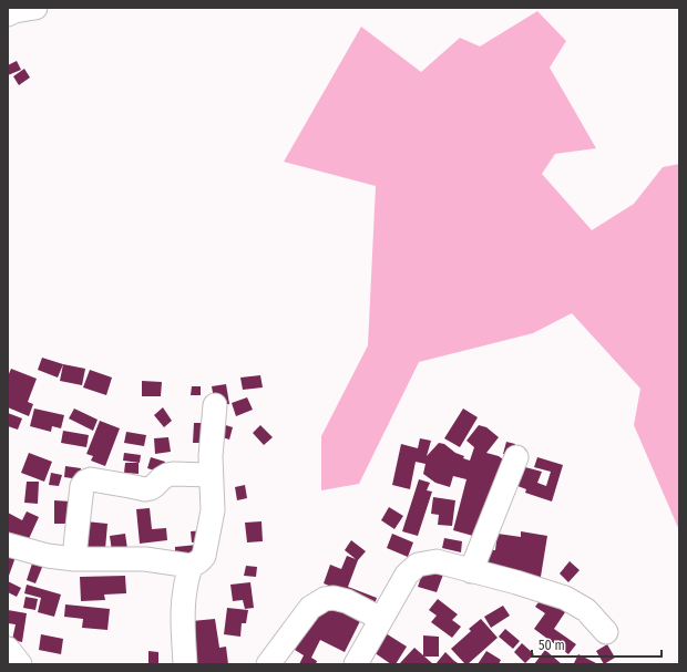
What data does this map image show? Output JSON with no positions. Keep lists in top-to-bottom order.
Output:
{
  "scale_bar": "50 m"
}
